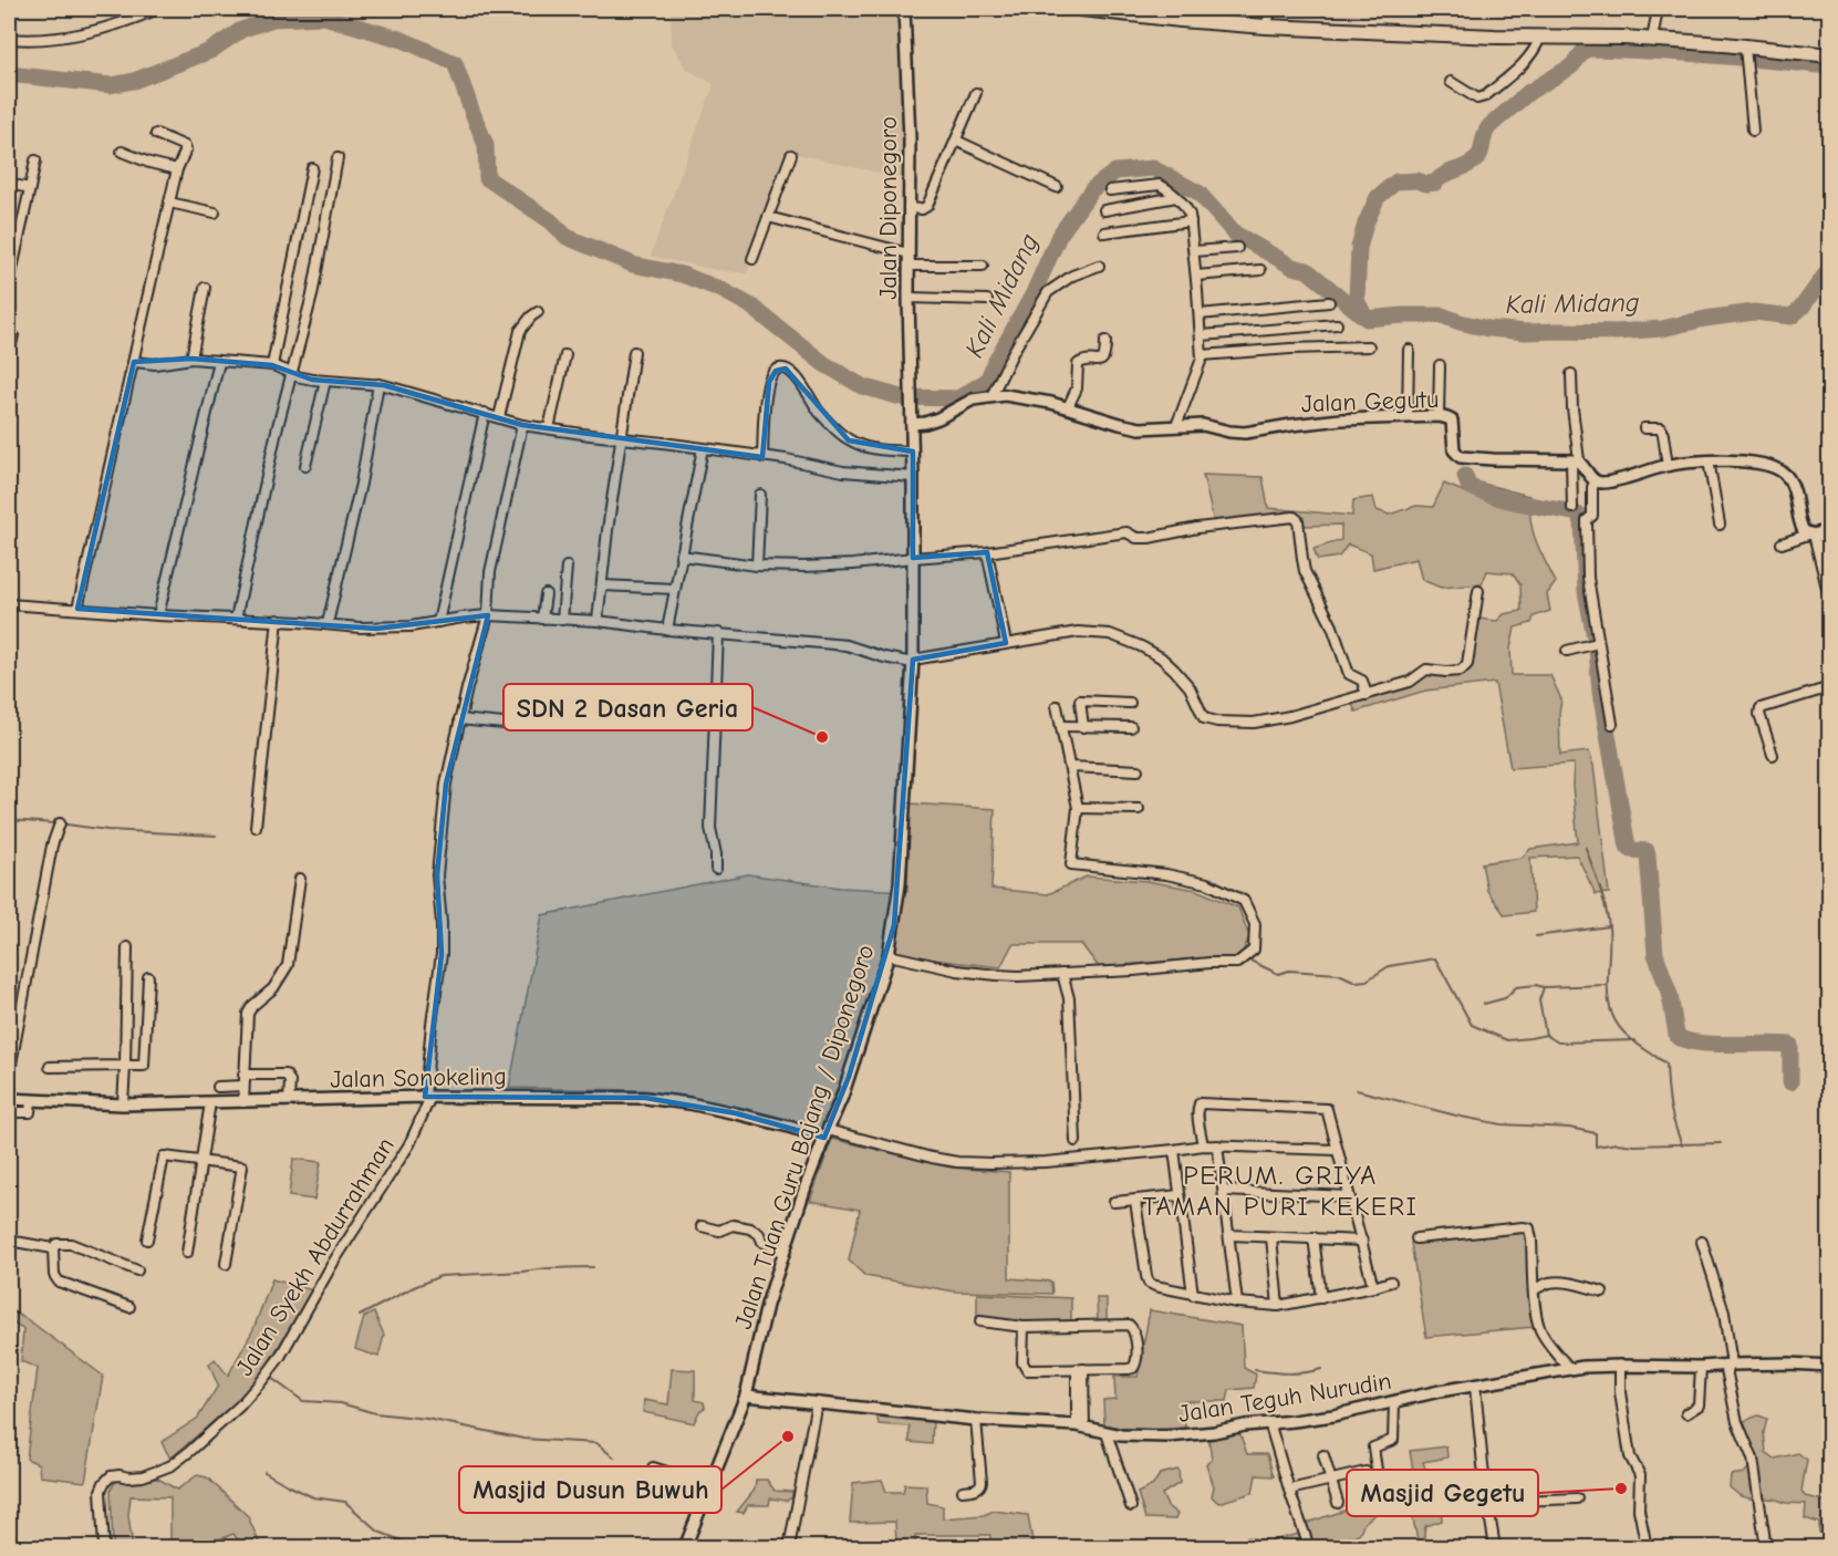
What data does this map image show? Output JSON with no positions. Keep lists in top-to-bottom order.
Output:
{
  "streets": {
    "street": [
      "Jalan Diponegoro",
      "Jalan Gegutu",
      "Jalan Sonokeling",
      "Jalan Tuan Guru Bajang / Diponegoro",
      "Jalan Syekh Abdurrahman",
      "Jalan Teguh Nurudin"
    ]
  },
  "crossings": [
    ["Jalan Diponegoro", "Jalan Tuan Guru Bajang / Diponegoro"],
    ["Jalan Gegutu", "Jalan Tuan Guru Bajang / Diponegoro"],
    ["Jalan Sonokeling", "Jalan Tuan Guru Bajang / Diponegoro"],
    ["Jalan Sonokeling", "Jalan Syekh Abdurrahman"],
    ["Jalan Tuan Guru Bajang / Diponegoro", "Jalan Teguh Nurudin"]
  ],
  "districts": ["PERUM. GRIYA TAMAN PURI KEKERI"],
  "water": ["Kali Midang"],
  "places": ["SDN 2 Dasan Geria", "Masjid Dusun Buwuh", "Masjid Gegetu"]
}
